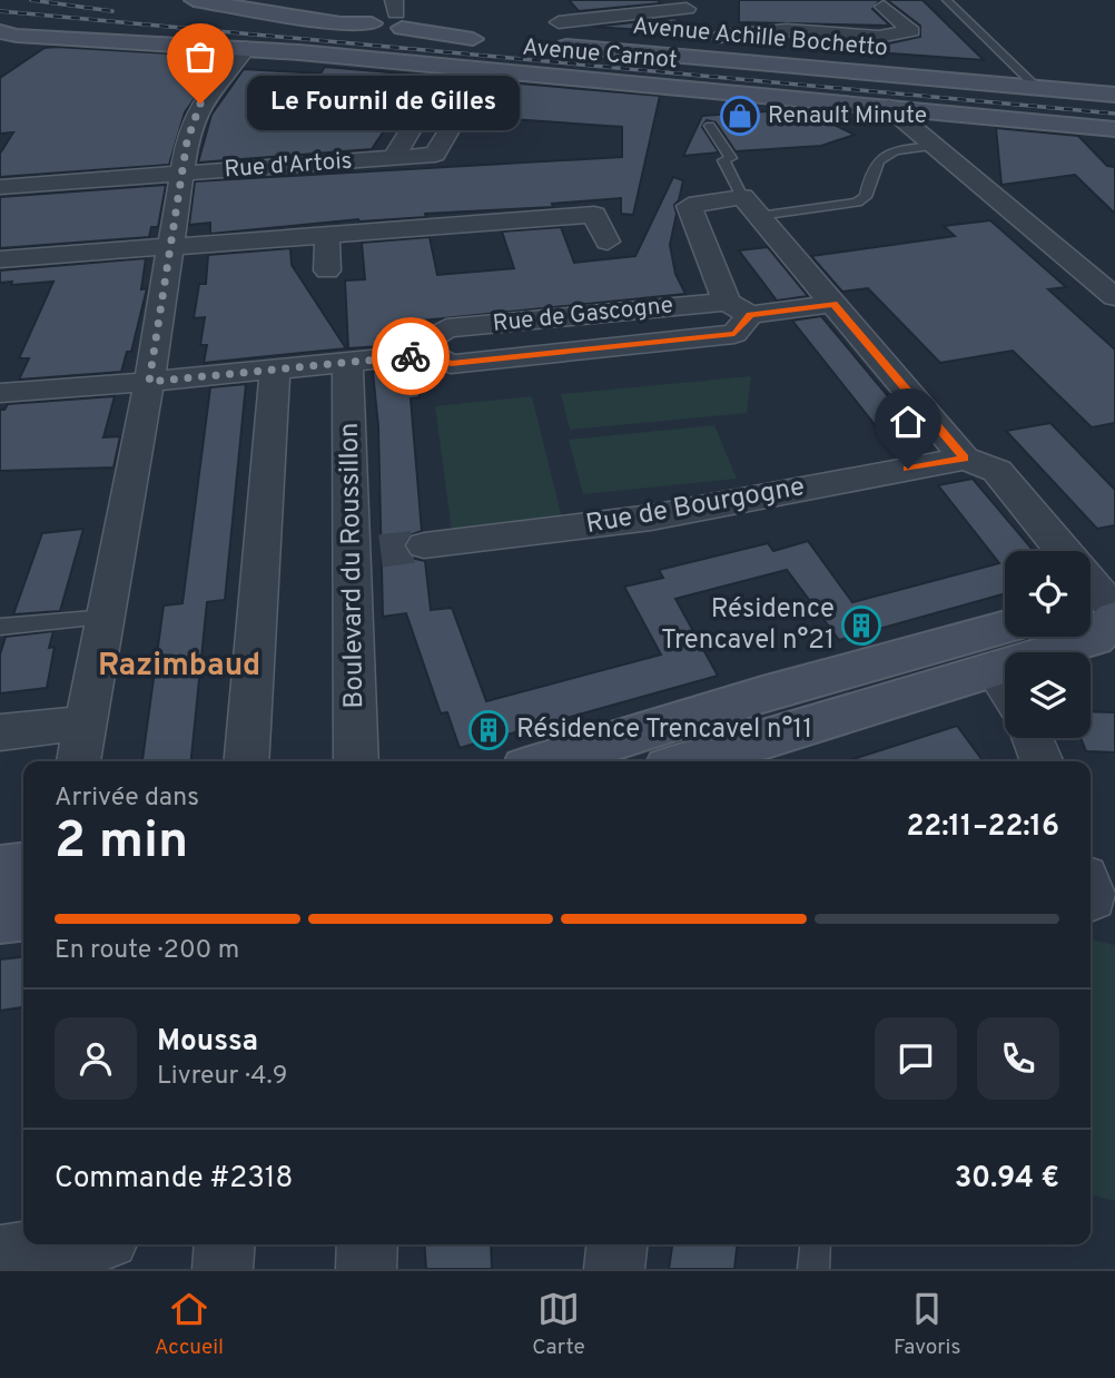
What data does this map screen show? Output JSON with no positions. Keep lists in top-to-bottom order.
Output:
{
  "streets": {
    "street": [
      "Avenue Achille Bochetto",
      "Avenue Carnot",
      "Rue d'Artois",
      "Rue de Gascogne",
      "Rue de Bourgogne",
      "Boulevard du Roussillon"
    ]
  },
  "crossings": [
    ["Rue de Gascogne", "Boulevard du Roussillon"]
  ],
  "districts": ["Razimbaud"],
  "places": {
    "other": ["Le Fournil de Gilles"],
    "shop": ["Renault Minute"],
    "building": ["Résidence Trencavel n°21", "Résidence Trencavel n°11"]
  },
  "page": {
    "bubble": "Le Fournil de Gilles",
    "heading": ["2 min", "Arrivée dans", "22:11–22:16"],
    "panel": [
      "Moussa",
      "Livreur · 4.9",
      "Commande #2318",
      "30.94 €"
    ],
    "bar": "En route · 200 m",
    "tabs": ["Accueil", "Carte", "Favoris"]
  }
}
